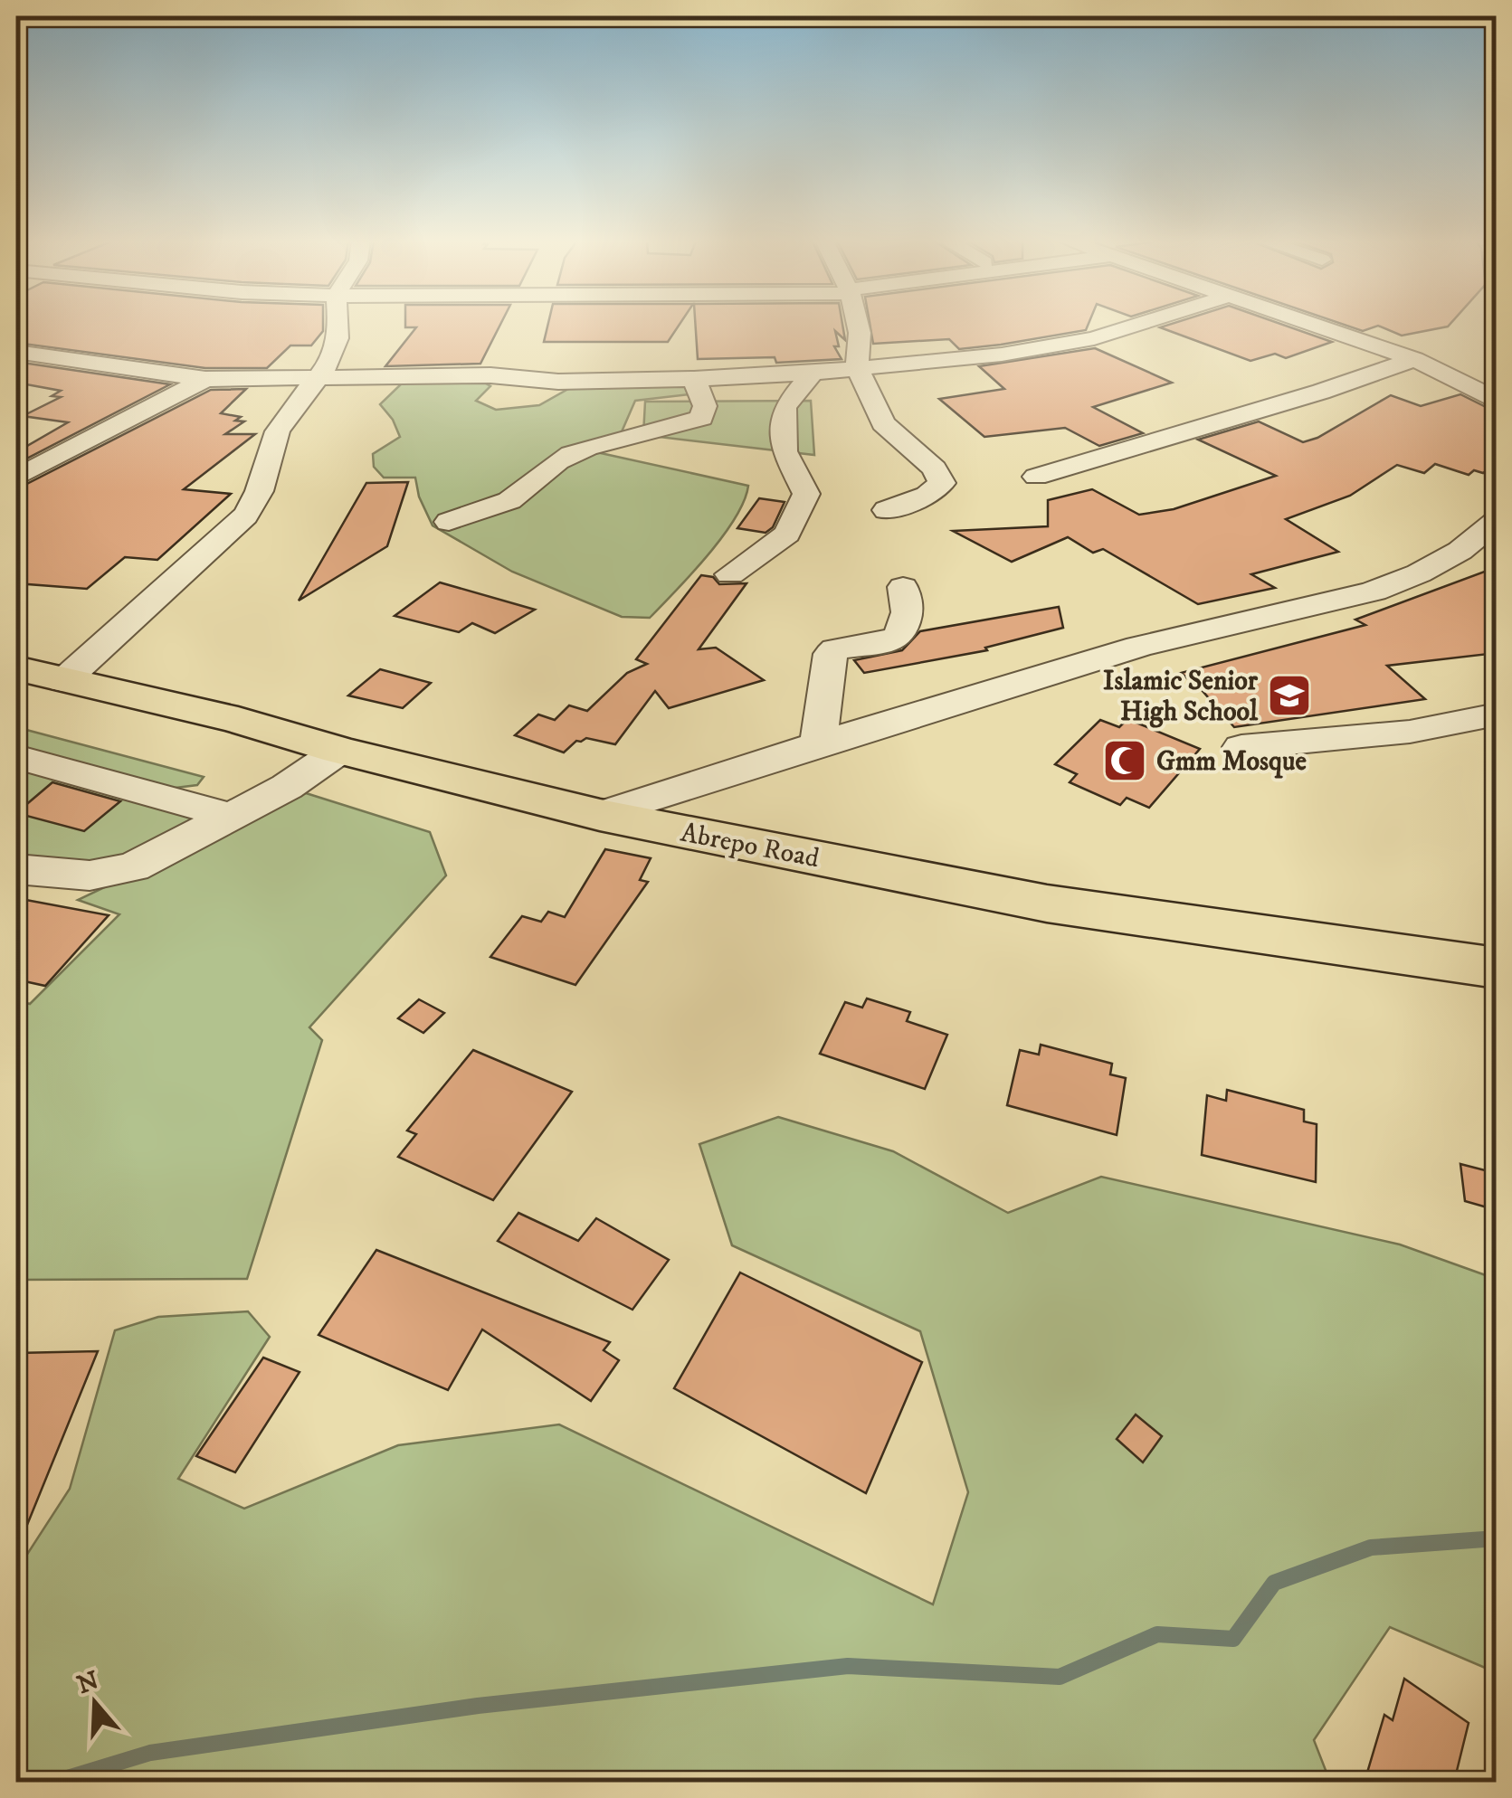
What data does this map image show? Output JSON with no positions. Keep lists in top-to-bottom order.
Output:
{
  "streets": {
    "main road": ["Abrepo Road"]
  },
  "places": {
    "school or university": ["Islamic Senior High School"],
    "mosque": ["Gmm Mosque"]
  },
  "north": "top"
}
